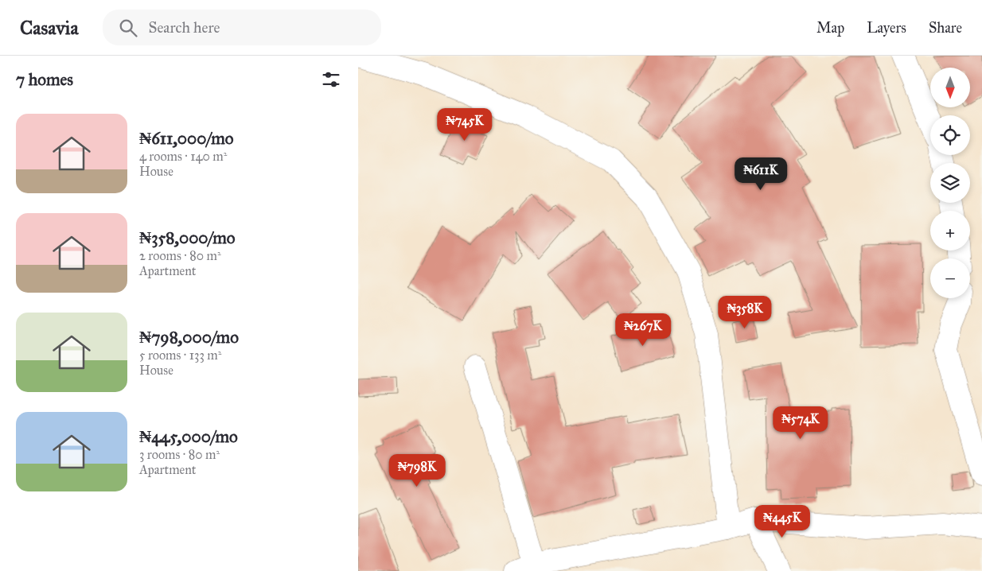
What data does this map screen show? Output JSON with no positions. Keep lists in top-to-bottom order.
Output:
{
  "north": "bottom",
  "page": {
    "header": "Casavia",
    "search": "Search here",
    "nav": ["Map", "Layers", "Share"],
    "heading": "7 homes",
    "map_buttons": ["+", "−"],
    "list": [
      {
        "name": "₦611,000/mo",
        "note": "4 rooms · 140 m² · House"
      },
      {
        "name": "₦358,000/mo",
        "note": "2 rooms · 80 m² · Apartment"
      },
      {
        "name": "₦798,000/mo",
        "note": "5 rooms · 133 m² · House"
      },
      {
        "name": "₦445,000/mo",
        "note": "3 rooms · 80 m² · Apartment"
      }
    ],
    "price": [
      "₦745K",
      "₦611K",
      "₦358K",
      "₦267K",
      "₦574K",
      "₦798K",
      "₦445K"
    ]
  }
}
